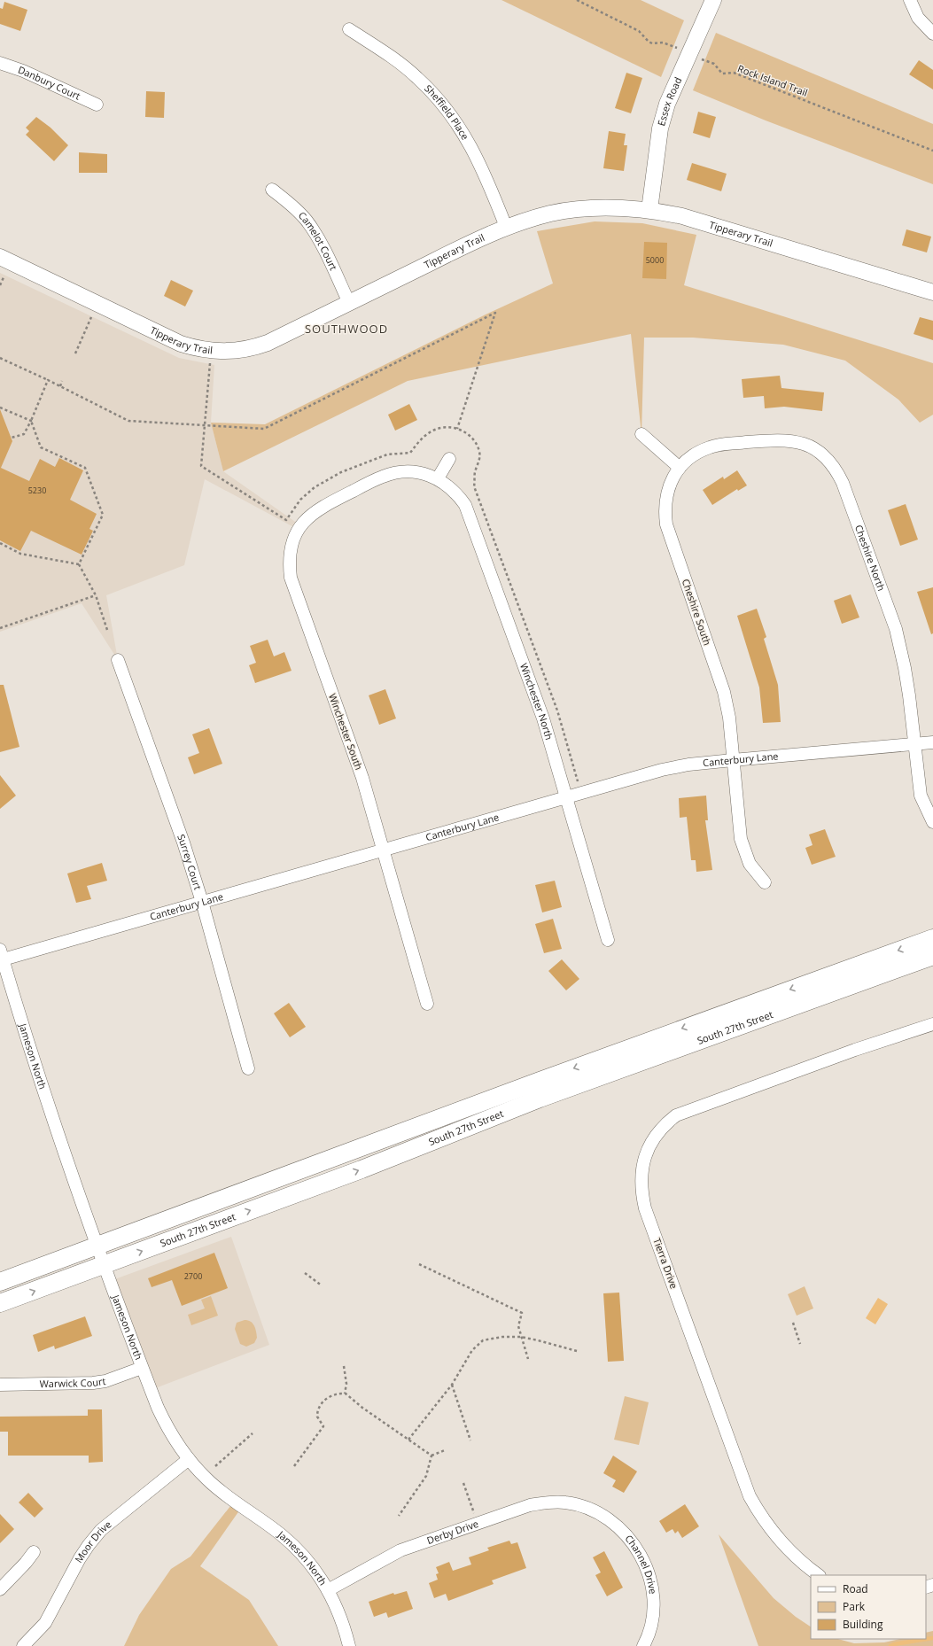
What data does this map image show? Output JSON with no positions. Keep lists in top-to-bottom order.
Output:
{
  "streets": {
    "main road": ["South 27th Street"],
    "street": [
      "Danbury Court",
      "Essex Road",
      "Sheffield Place",
      "Tipperary Trail",
      "Camelot Court",
      "Cheshire North",
      "Cheshire South",
      "Winchester North",
      "Winchester South",
      "Canterbury Lane",
      "Surrey Court",
      "Jameson North",
      "Tierra Drive",
      "Warwick Court",
      "Derby Drive",
      "Moor Drive",
      "Channel Drive"
    ],
    "path": ["Rock Island Trail"]
  },
  "crossings": [
    ["Rock Island Trail", "Essex Road"],
    ["Essex Road", "Tipperary Trail"],
    ["Sheffield Place", "Tipperary Trail"],
    ["Tipperary Trail", "Camelot Court"],
    ["Cheshire North", "Cheshire South"],
    ["Cheshire North", "Canterbury Lane"],
    ["Cheshire South", "Canterbury Lane"],
    ["Winchester North", "Winchester South"],
    ["Winchester North", "Canterbury Lane"],
    ["Winchester South", "Canterbury Lane"],
    ["Canterbury Lane", "Surrey Court"],
    ["Canterbury Lane", "Jameson North"],
    ["South 27th Street", "Jameson North"],
    ["Jameson North", "Warwick Court"],
    ["Jameson North", "Derby Drive"],
    ["Jameson North", "Moor Drive"],
    ["Derby Drive", "Channel Drive"]
  ],
  "districts": ["SOUTHWOOD"],
  "house_numbers": ["5000", "5230", "2700"],
  "legend": ["Road", "Park", "Building"]
}
